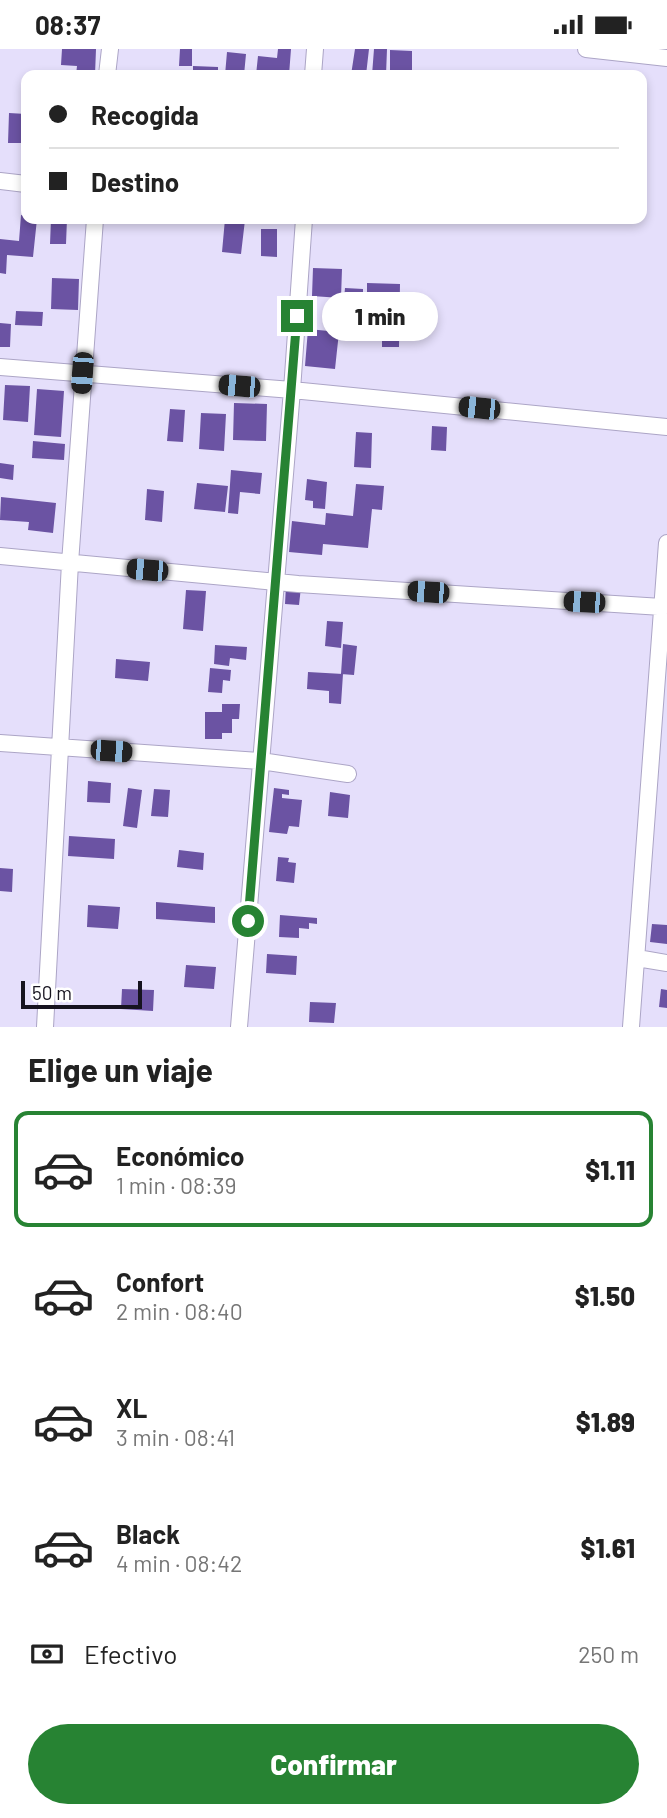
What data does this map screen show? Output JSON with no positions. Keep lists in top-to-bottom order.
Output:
{
  "scale_bar": "50 m",
  "page": {
    "status": "08:37",
    "banner": ["Recogida", "Destino"],
    "bubble": "1 min",
    "scale": "50 m",
    "heading": "Elige un viaje",
    "list": [
      {
        "name": "Económico",
        "note": "1 min · 08:39",
        "value": "$1.11"
      },
      {
        "name": "Confort",
        "note": "2 min · 08:40",
        "value": "$1.50"
      },
      {
        "name": "XL",
        "note": "3 min · 08:41",
        "value": "$1.89"
      },
      {
        "name": "Black",
        "note": "4 min · 08:42",
        "value": "$1.61"
      }
    ],
    "pay": ["Efectivo", "250 m"],
    "buttons": "Confirmar"
  }
}
